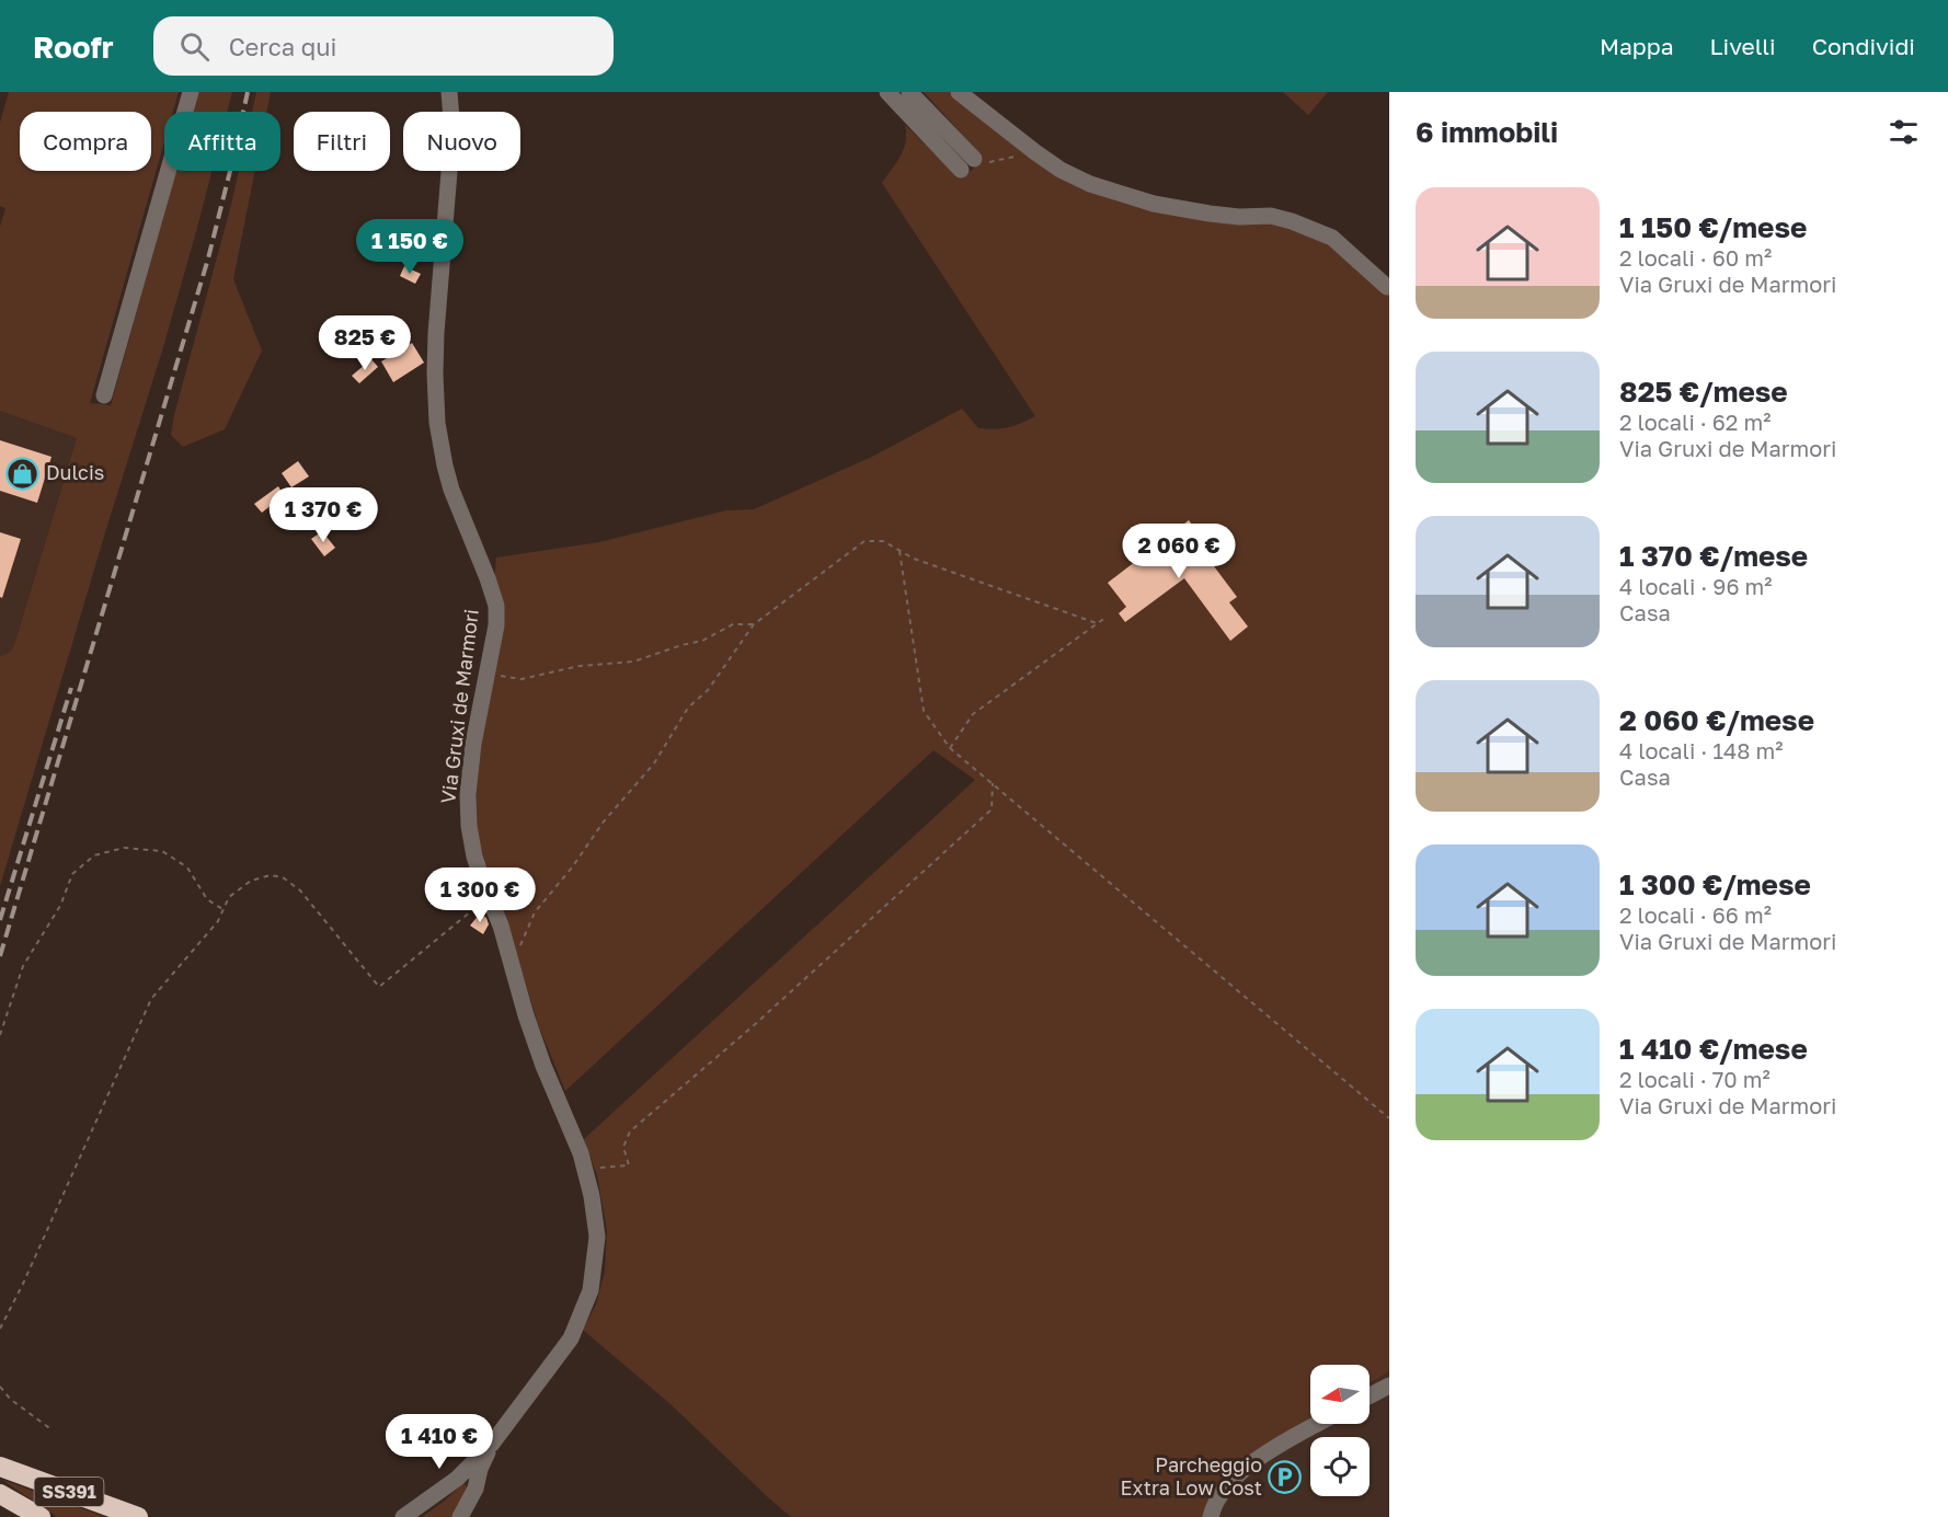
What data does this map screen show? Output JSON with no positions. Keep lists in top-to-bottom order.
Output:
{
  "streets": {
    "highway": ["SS391"],
    "street": ["Via Gruxi de Marmori"]
  },
  "places": {
    "shop": ["Dulcis"],
    "parking": ["Parcheggio Extra Low Cost"]
  },
  "north": "left",
  "page": {
    "header": "Roofr",
    "search": "Cerca qui",
    "nav": ["Mappa", "Livelli", "Condividi"],
    "heading": "6 immobili",
    "chip": [
      "Compra",
      "Affitta",
      "Filtri",
      "Nuovo"
    ],
    "list": [
      {
        "name": "1 150 €/mese",
        "note": "2 locali · 60 m² · Via Gruxi de Marmori"
      },
      {
        "name": "825 €/mese",
        "note": "2 locali · 62 m² · Via Gruxi de Marmori"
      },
      {
        "name": "1 370 €/mese",
        "note": "4 locali · 96 m² · Casa"
      },
      {
        "name": "2 060 €/mese",
        "note": "4 locali · 148 m² · Casa"
      },
      {
        "name": "1 300 €/mese",
        "note": "2 locali · 66 m² · Via Gruxi de Marmori"
      },
      {
        "name": "1 410 €/mese",
        "note": "2 locali · 70 m² · Via Gruxi de Marmori"
      }
    ],
    "price": [
      "1 150 €",
      "825 €",
      "1 370 €",
      "2 060 €",
      "1 300 €",
      "1 410 €"
    ]
  }
}
